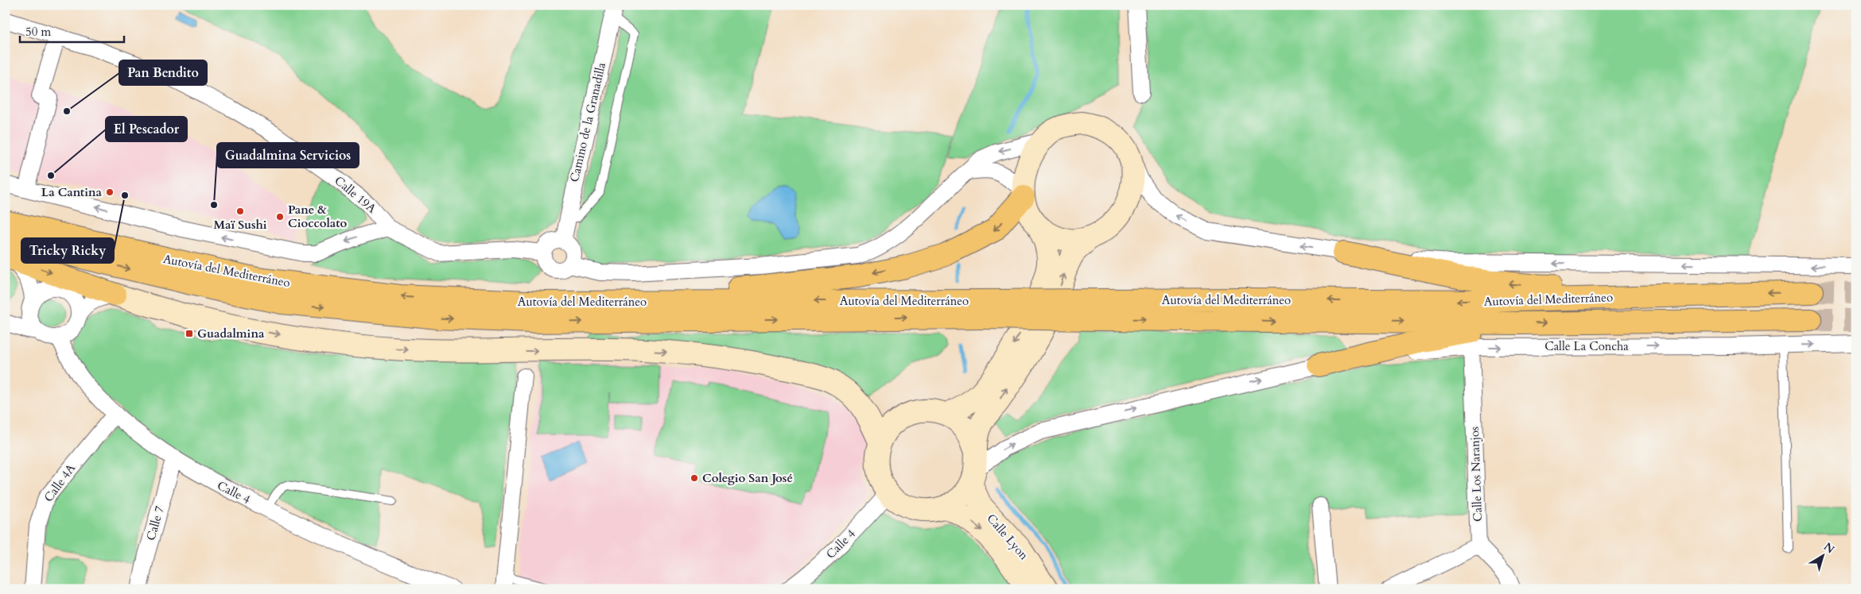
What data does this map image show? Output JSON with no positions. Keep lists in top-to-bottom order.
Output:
{
  "streets": {
    "highway": ["Autovía del Mediterráneo"],
    "street": [
      "Camino de la Granadilla",
      "Calle 19A",
      "Calle La Concha",
      "Calle Los Naranjos",
      "Calle 4A",
      "Calle 4",
      "Calle 7",
      "Calle Lyon"
    ]
  },
  "crossings": [
    ["Calle La Concha", "Calle Los Naranjos"],
    ["Calle La Concha", "Calle 4"],
    ["Calle La Concha", "Calle Lyon"],
    ["Calle 4A", "Calle 4"],
    ["Calle 4", "Calle 7"],
    ["Calle 4", "Calle Lyon"]
  ],
  "places": {
    "other": [
      "Pan Bendito",
      "El Pescador",
      "La Cantina",
      "Tricky Ricky",
      "Guadalmina Servicios",
      "Maï Sushi",
      "Pane & Cioccolato",
      "Colegio San José"
    ],
    "transit": ["Guadalmina"]
  },
  "scale_bar": "50 m",
  "north": "top right"
}
